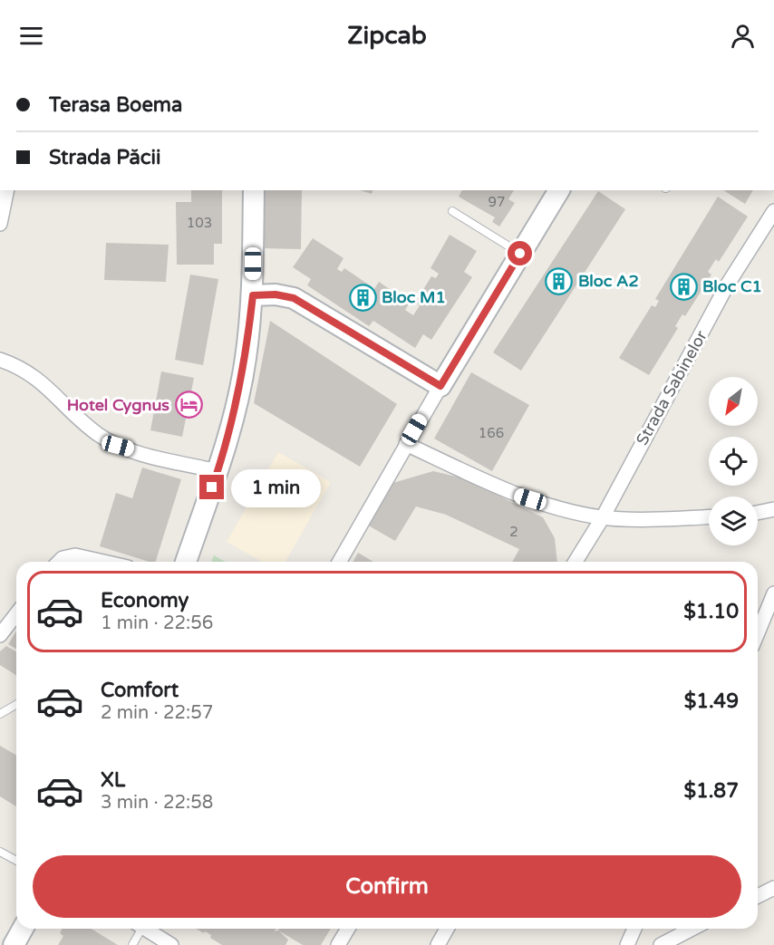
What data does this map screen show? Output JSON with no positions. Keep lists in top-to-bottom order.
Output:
{
  "streets": {
    "street": ["Strada Sabinelor"]
  },
  "places": {
    "building": ["Bloc A2", "Bloc C1", "Bloc M1"],
    "hotel": ["Hotel Cygnus"]
  },
  "house_numbers": [
    "97",
    "103",
    "166",
    "2"
  ],
  "north": "bottom left",
  "page": {
    "header": "Zipcab",
    "banner": ["Terasa Boema", "Strada Păcii"],
    "bubble": "1 min",
    "list": [
      {
        "name": "Economy",
        "note": "1 min · 22:56",
        "value": "$1.10"
      },
      {
        "name": "Comfort",
        "note": "2 min · 22:57",
        "value": "$1.49"
      },
      {
        "name": "XL",
        "note": "3 min · 22:58",
        "value": "$1.87"
      }
    ],
    "buttons": "Confirm"
  }
}
